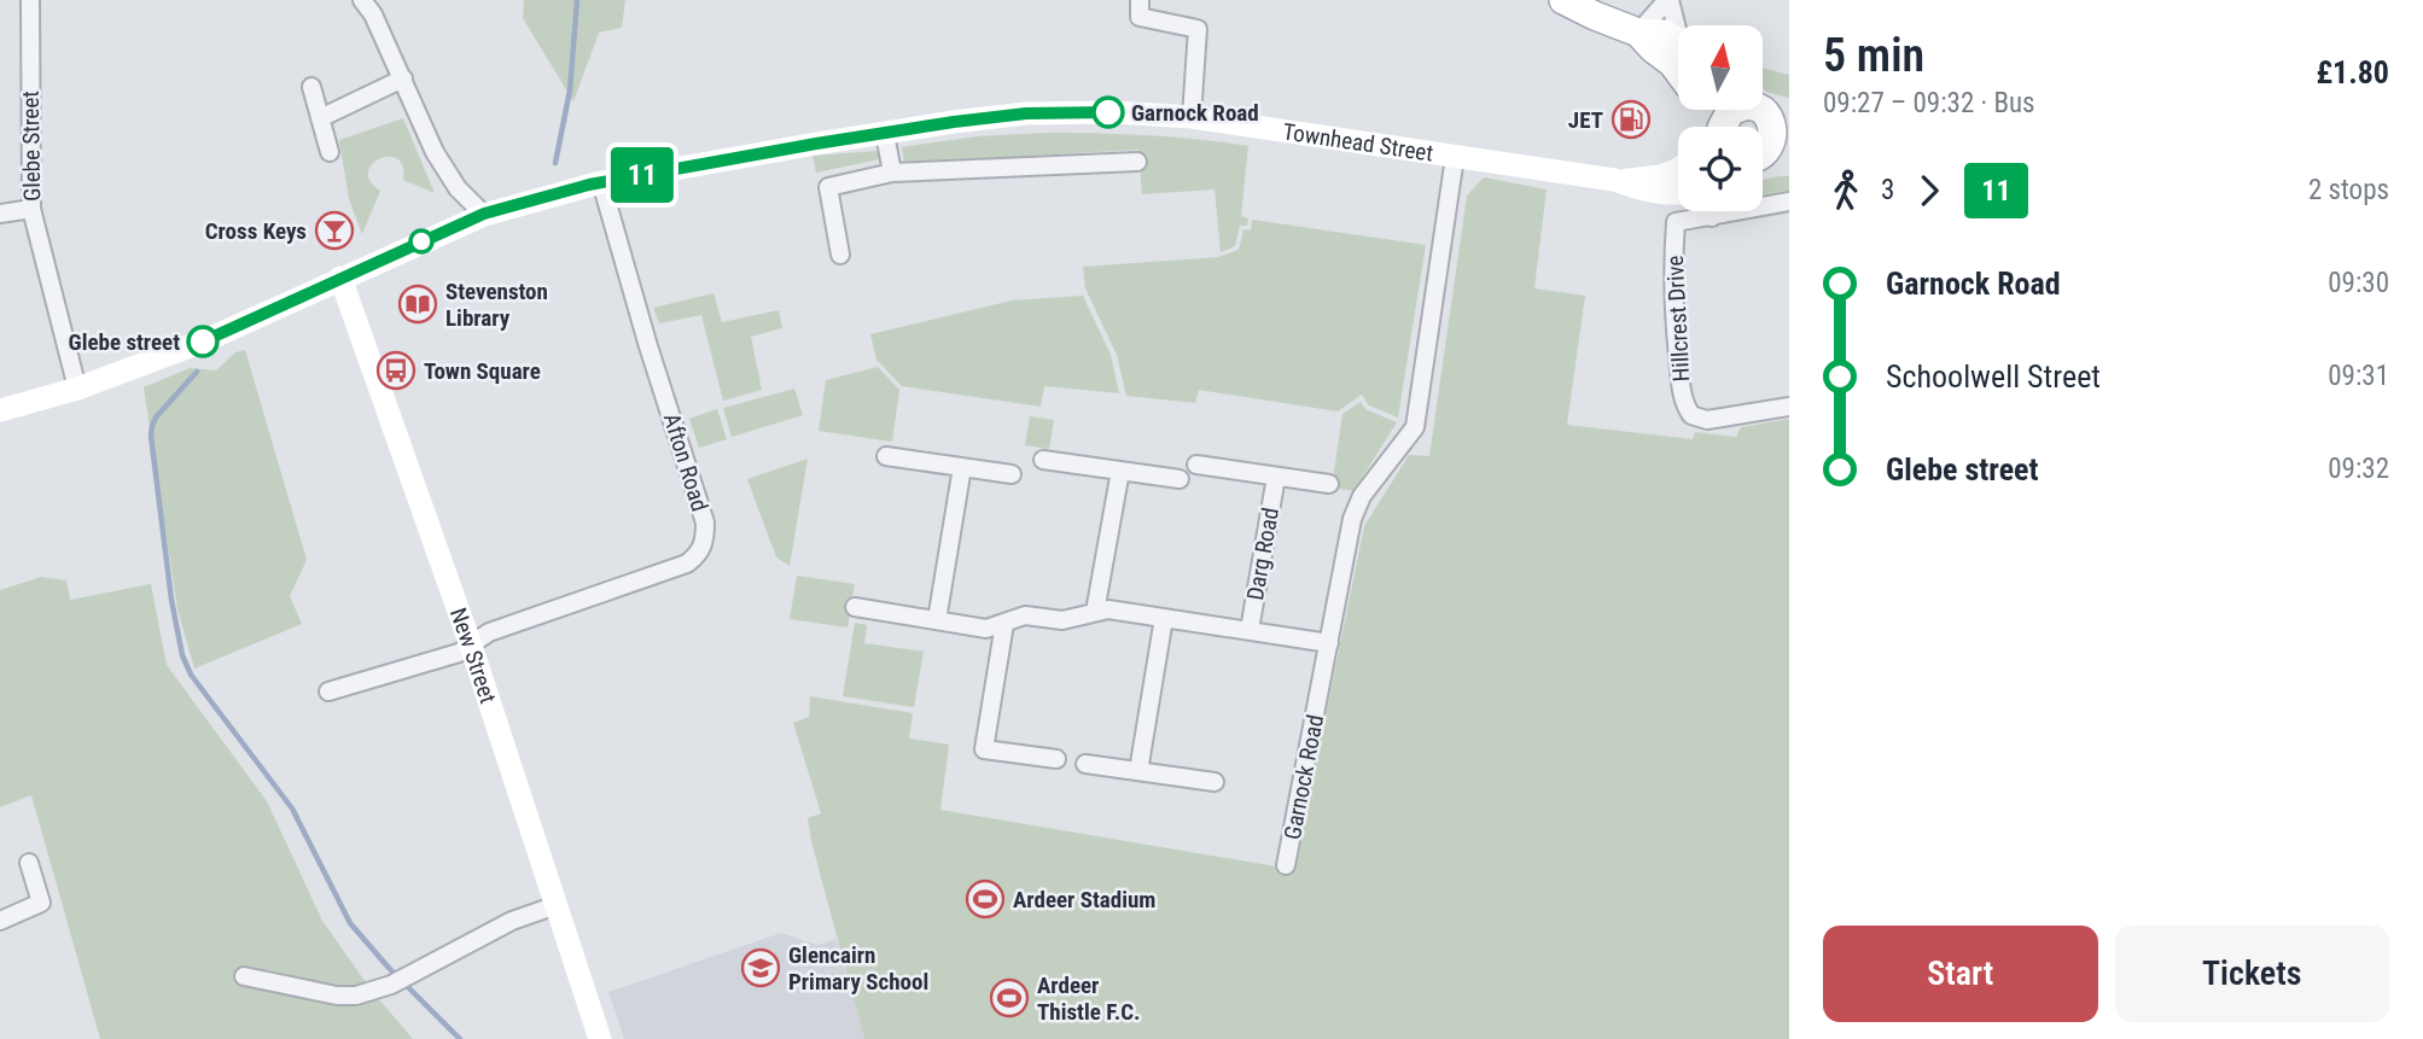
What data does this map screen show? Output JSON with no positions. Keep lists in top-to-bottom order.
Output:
{
  "streets": {
    "main road": ["Townhead Street", "New Street"],
    "street": [
      "Glebe Street",
      "Hillcrest Drive",
      "Afton Road",
      "Darg Road",
      "Garnock Road"
    ]
  },
  "crossings": [
    ["Townhead Street", "Glebe Street"],
    ["Townhead Street", "Afton Road"],
    ["Townhead Street", "New Street"],
    ["Townhead Street", "Garnock Road"],
    ["Afton Road", "New Street"],
    ["Darg Road", "Garnock Road"]
  ],
  "places": {
    "other": ["Garnock Road", "Glebe street"],
    "fuel station": ["JET"],
    "bar": ["Cross Keys"],
    "library": ["Stevenston Library"],
    "bus stop": ["Town Square"],
    "sports": ["Ardeer Stadium", "Ardeer Thistle F.C."],
    "school or university": ["Glencairn Primary School"]
  },
  "lines": ["bus line 11"],
  "north": "top",
  "page": {
    "on_map": "11",
    "heading": ["5 min", "09:27 – 09:32 · Bus", "£1.80"],
    "legs": ["3", "11", "2 stops"],
    "list": [
      {
        "name": "Garnock Road",
        "value": "09:30"
      },
      {
        "name": "Schoolwell Street",
        "value": "09:31"
      },
      {
        "name": "Glebe street",
        "value": "09:32"
      }
    ],
    "buttons": ["Start", "Tickets"]
  }
}
